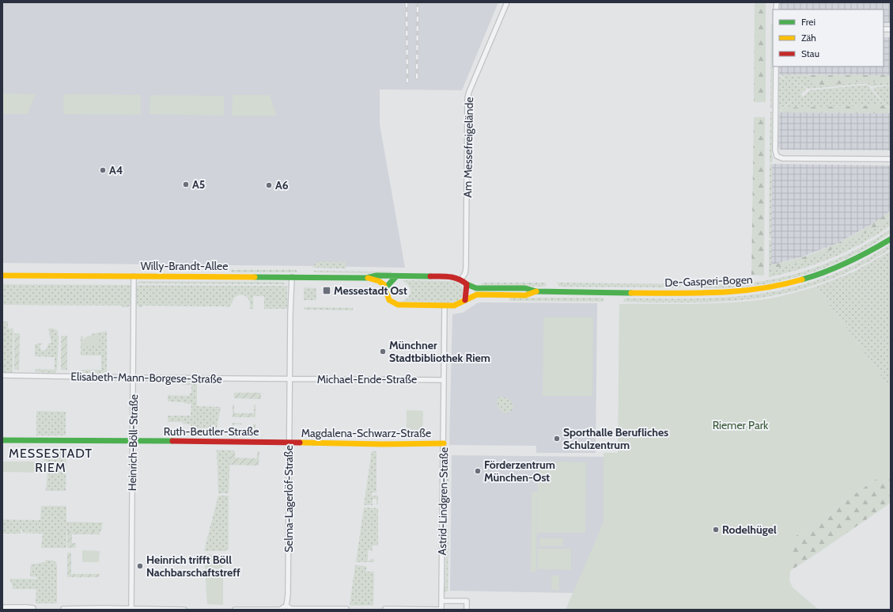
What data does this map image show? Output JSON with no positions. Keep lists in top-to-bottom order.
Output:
{
  "streets": {
    "main road": [
      "Willy-Brandt-Allee",
      "De-Gasperi-Bogen",
      "Ruth-Beutler-Straße",
      "Magdalena-Schwarz-Straße"
    ],
    "street": [
      "Am Messefreigelände",
      "Elisabeth-Mann-Borgese-Straße",
      "Michael-Ende-Straße",
      "Heinrich-Böll-Straße",
      "Selma-Lagerlöf-Straße",
      "Astrid-Lindgren-Straße"
    ]
  },
  "crossings": [
    ["Am Messefreigelände", "Willy-Brandt-Allee"],
    ["Willy-Brandt-Allee", "Heinrich-Böll-Straße"],
    ["Willy-Brandt-Allee", "Selma-Lagerlöf-Straße"],
    ["Elisabeth-Mann-Borgese-Straße", "Michael-Ende-Straße"],
    ["Elisabeth-Mann-Borgese-Straße", "Heinrich-Böll-Straße"],
    ["Elisabeth-Mann-Borgese-Straße", "Selma-Lagerlöf-Straße"],
    ["Michael-Ende-Straße", "Selma-Lagerlöf-Straße"],
    ["Michael-Ende-Straße", "Astrid-Lindgren-Straße"],
    ["Ruth-Beutler-Straße", "Magdalena-Schwarz-Straße"],
    ["Ruth-Beutler-Straße", "Heinrich-Böll-Straße"],
    ["Ruth-Beutler-Straße", "Selma-Lagerlöf-Straße"],
    ["Magdalena-Schwarz-Straße", "Selma-Lagerlöf-Straße"],
    ["Magdalena-Schwarz-Straße", "Astrid-Lindgren-Straße"]
  ],
  "districts": ["MESSESTADT RIEM"],
  "parks": ["Riemer Park"],
  "places": {
    "other": [
      "A4",
      "A5",
      "A6",
      "Münchner Stadtbibliothek Riem",
      "Sporthalle Berufliches Schulzentrum",
      "Förderzentrum München-Ost",
      "Rodelhügel",
      "Heinrich trifft Böll Nachbarschaftstreff"
    ],
    "transit": ["Messestadt Ost"]
  },
  "legend": ["Frei", "Zäh", "Stau"]
}
